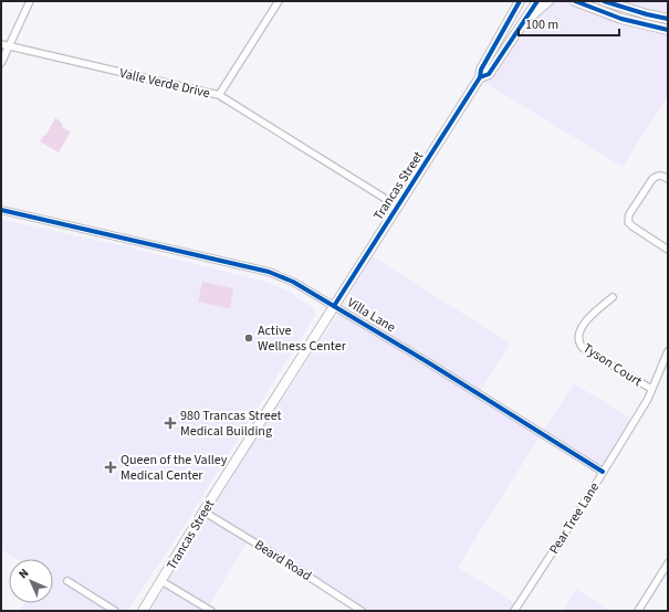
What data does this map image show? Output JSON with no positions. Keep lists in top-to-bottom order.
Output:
{
  "streets": {
    "main road": ["Trancas Street"],
    "street": [
      "Valle Verde Drive",
      "Villa Lane",
      "Tyson Court",
      "Pear Tree Lane",
      "Beard Road"
    ]
  },
  "crossings": [
    ["Valle Verde Drive", "Trancas Street"],
    ["Trancas Street", "Villa Lane"],
    ["Trancas Street", "Beard Road"],
    ["Villa Lane", "Pear Tree Lane"],
    ["Tyson Court", "Pear Tree Lane"]
  ],
  "places": {
    "other": ["Active Wellness Center"],
    "health": ["980 Trancas Street Medical Building", "Queen of the Valley Medical Center"]
  },
  "scale_bar": "100 m",
  "north": "top left"
}
